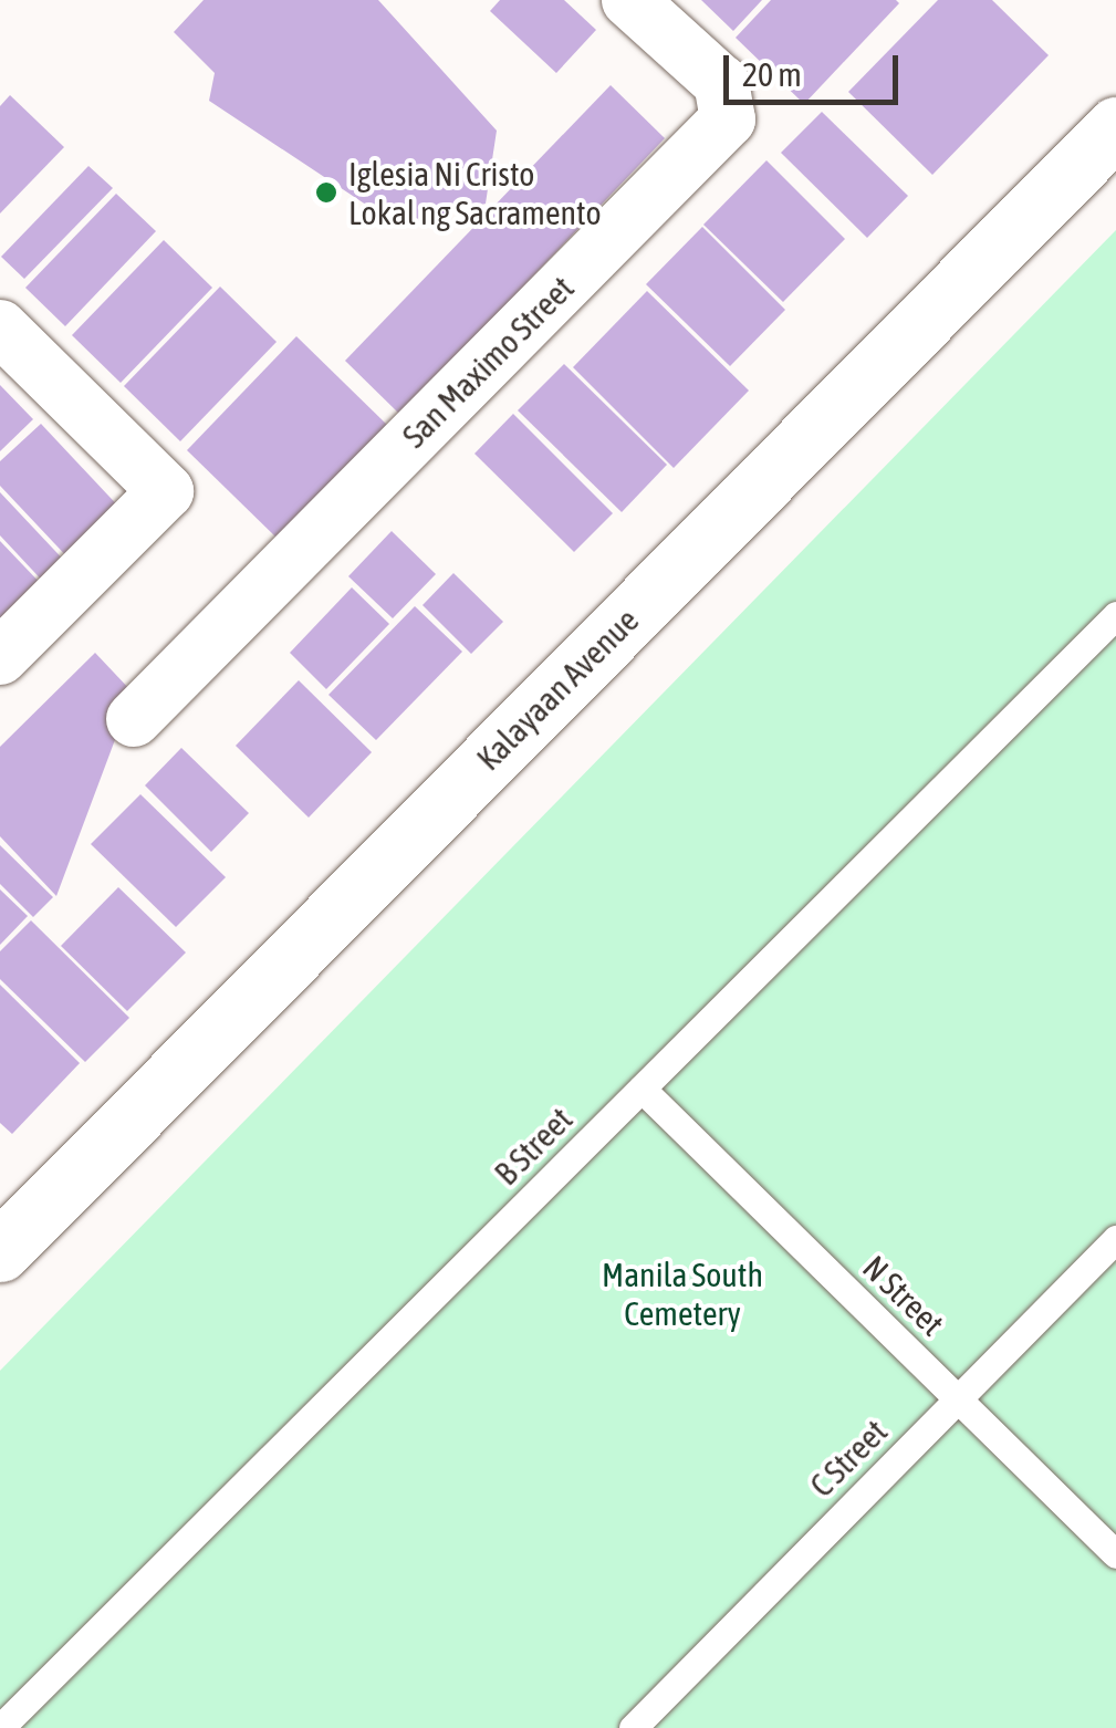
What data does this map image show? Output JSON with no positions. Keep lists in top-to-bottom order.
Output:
{
  "streets": {
    "main road": ["Kalayaan Avenue"],
    "street": ["San Maximo Street"],
    "lane": ["B Street", "N Street", "C Street"]
  },
  "crossings": [
    ["B Street", "N Street"],
    ["N Street", "C Street"]
  ],
  "parks": ["Manila South Cemetery"],
  "places": ["Iglesia Ni Cristo Lokal ng Sacramento"],
  "scale_bar": "20 m"
}
